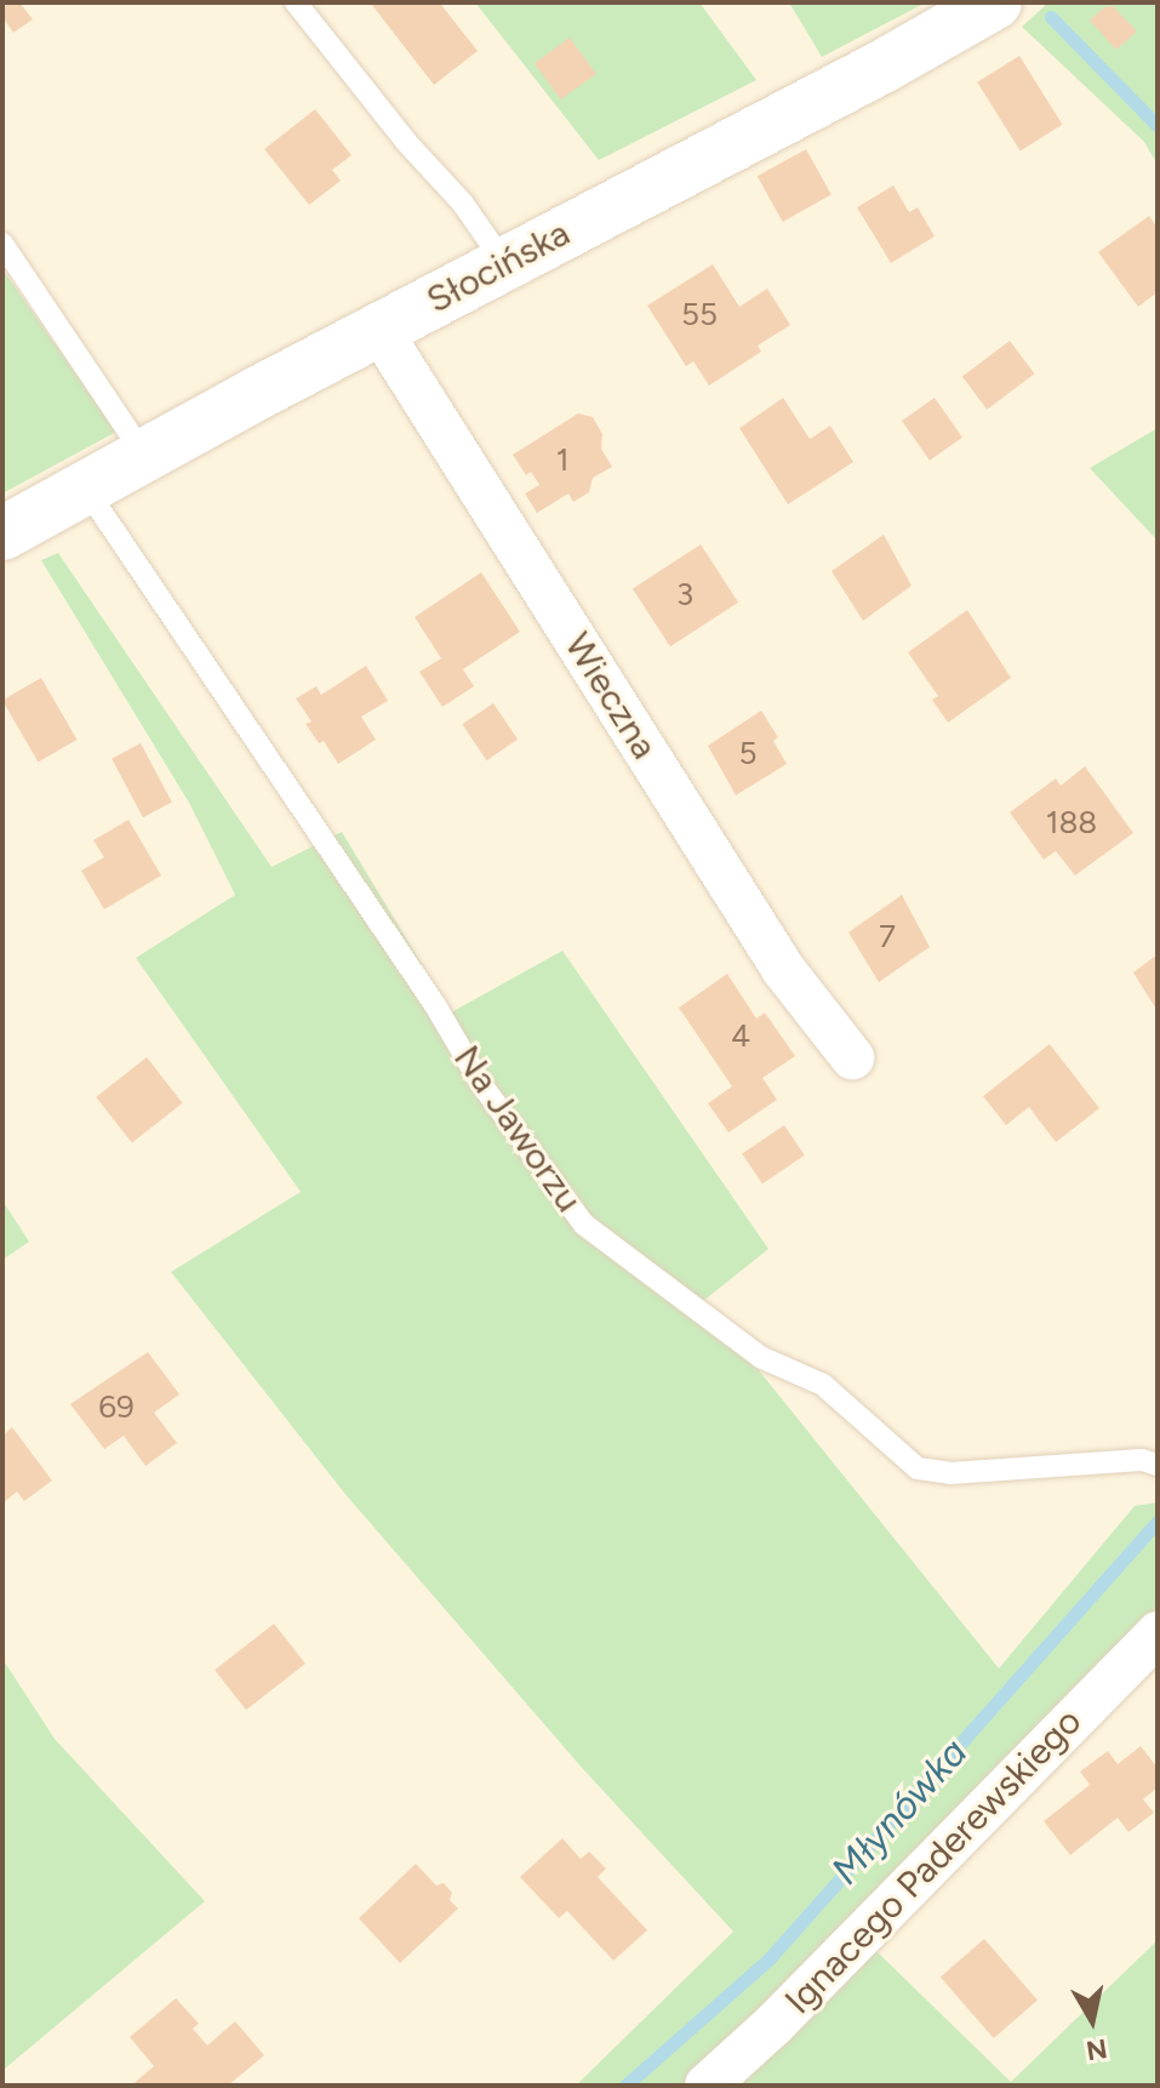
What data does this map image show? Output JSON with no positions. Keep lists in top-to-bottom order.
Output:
{
  "streets": {
    "street": ["Słocińska", "Wieczna", "Ignacego Paderewskiego"],
    "lane": ["Na Jaworzu"]
  },
  "crossings": [
    ["Słocińska", "Wieczna"],
    ["Słocińska", "Na Jaworzu"]
  ],
  "water": ["Młynówka"],
  "house_numbers": [
    "55",
    "1",
    "3",
    "5",
    "188",
    "7",
    "4",
    "69"
  ],
  "north": "bottom"
}
